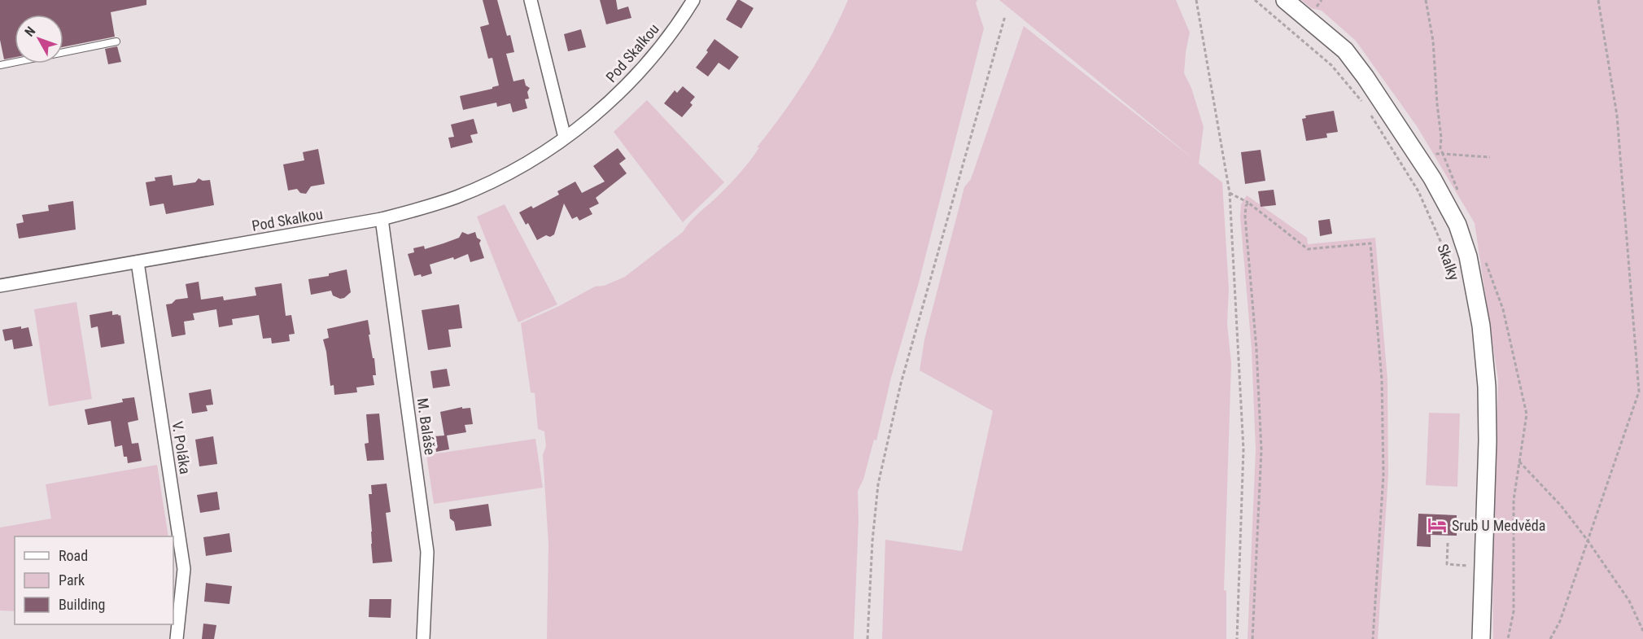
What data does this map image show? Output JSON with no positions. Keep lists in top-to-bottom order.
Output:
{
  "streets": {
    "street": [
      "Pod Skalkou",
      "Skalky",
      "M. Baláše",
      "V. Poláka"
    ]
  },
  "crossings": [
    ["Pod Skalkou", "M. Baláše"],
    ["Pod Skalkou", "V. Poláka"]
  ],
  "places": {
    "hotel": ["Srub U Medvěda"]
  },
  "legend": ["Road", "Park", "Building"],
  "north": "top left"
}
